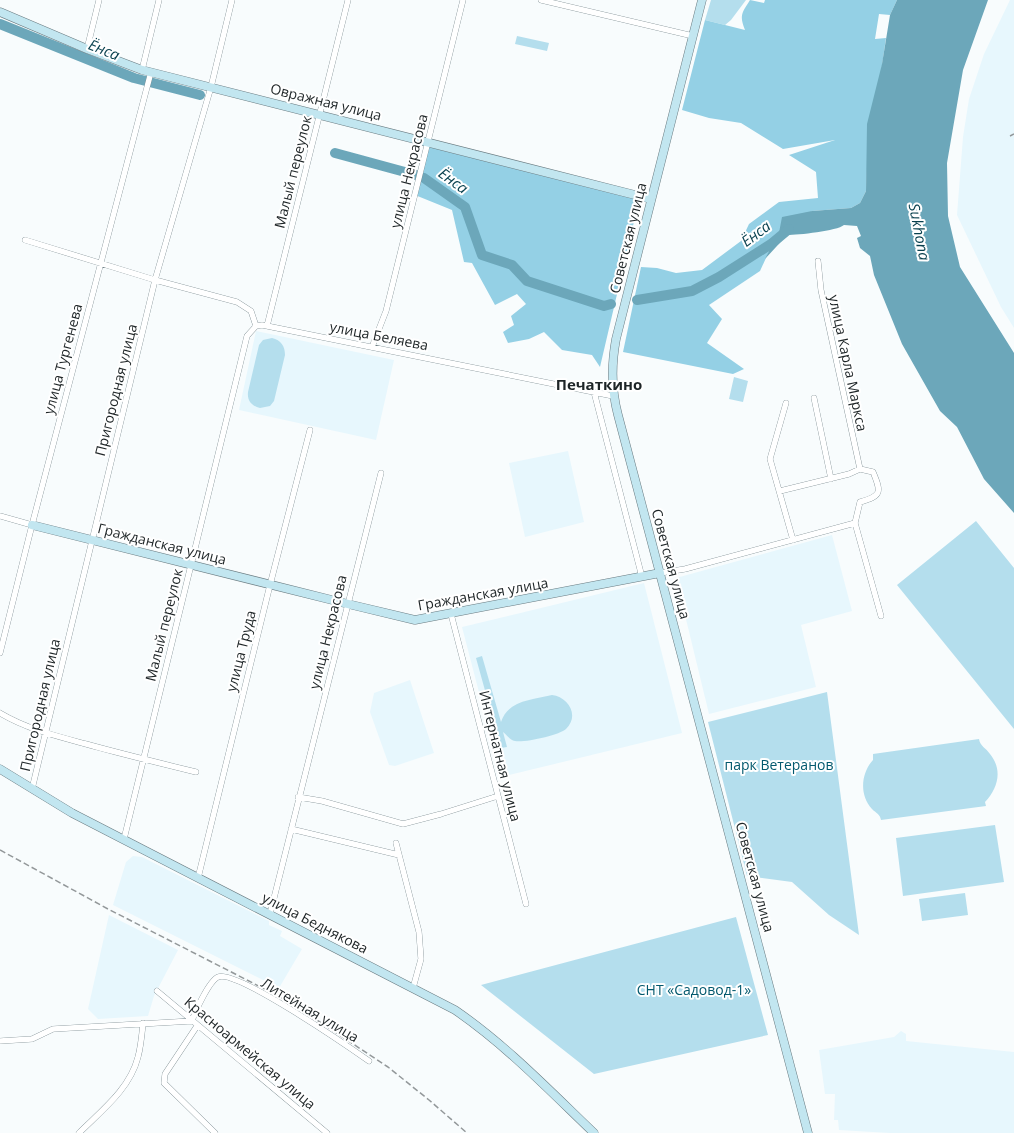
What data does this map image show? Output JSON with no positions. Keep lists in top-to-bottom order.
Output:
{
  "streets": {
    "street": [
      "Овражная улица",
      "улица Некрасова",
      "Малый переулок",
      "Советская улица",
      "улица Беляева",
      "улица Тургенева",
      "улица Карла Маркса",
      "Пригородная улица",
      "Гражданская улица",
      "улица Труда",
      "Интернатная улица",
      "улица Беднякова",
      "Литейная улица",
      "Красноармейская улица"
    ]
  },
  "crossings": [
    ["Овражная улица", "улица Некрасова"],
    ["Овражная улица", "Малый переулок"],
    ["Овражная улица", "Советская улица"],
    ["Овражная улица", "улица Тургенева"],
    ["Овражная улица", "Пригородная улица"],
    ["улица Некрасова", "улица Беляева"],
    ["улица Некрасова", "Гражданская улица"],
    ["улица Некрасова", "улица Беднякова"],
    ["Малый переулок", "улица Беляева"],
    ["Малый переулок", "Гражданская улица"],
    ["Малый переулок", "улица Беднякова"],
    ["Советская улица", "улица Беляева"],
    ["Советская улица", "Гражданская улица"],
    ["улица Тургенева", "Гражданская улица"],
    ["Пригородная улица", "Гражданская улица"],
    ["Пригородная улица", "улица Беднякова"],
    ["Гражданская улица", "улица Труда"],
    ["Гражданская улица", "Интернатная улица"],
    ["улица Труда", "улица Беднякова"],
    ["Литейная улица", "Красноармейская улица"]
  ],
  "districts": ["Печаткино"],
  "water": ["Ёнса", "Sukhona"],
  "parks": ["парк Ветеранов", "СНТ «Садовод-1»"]
}
